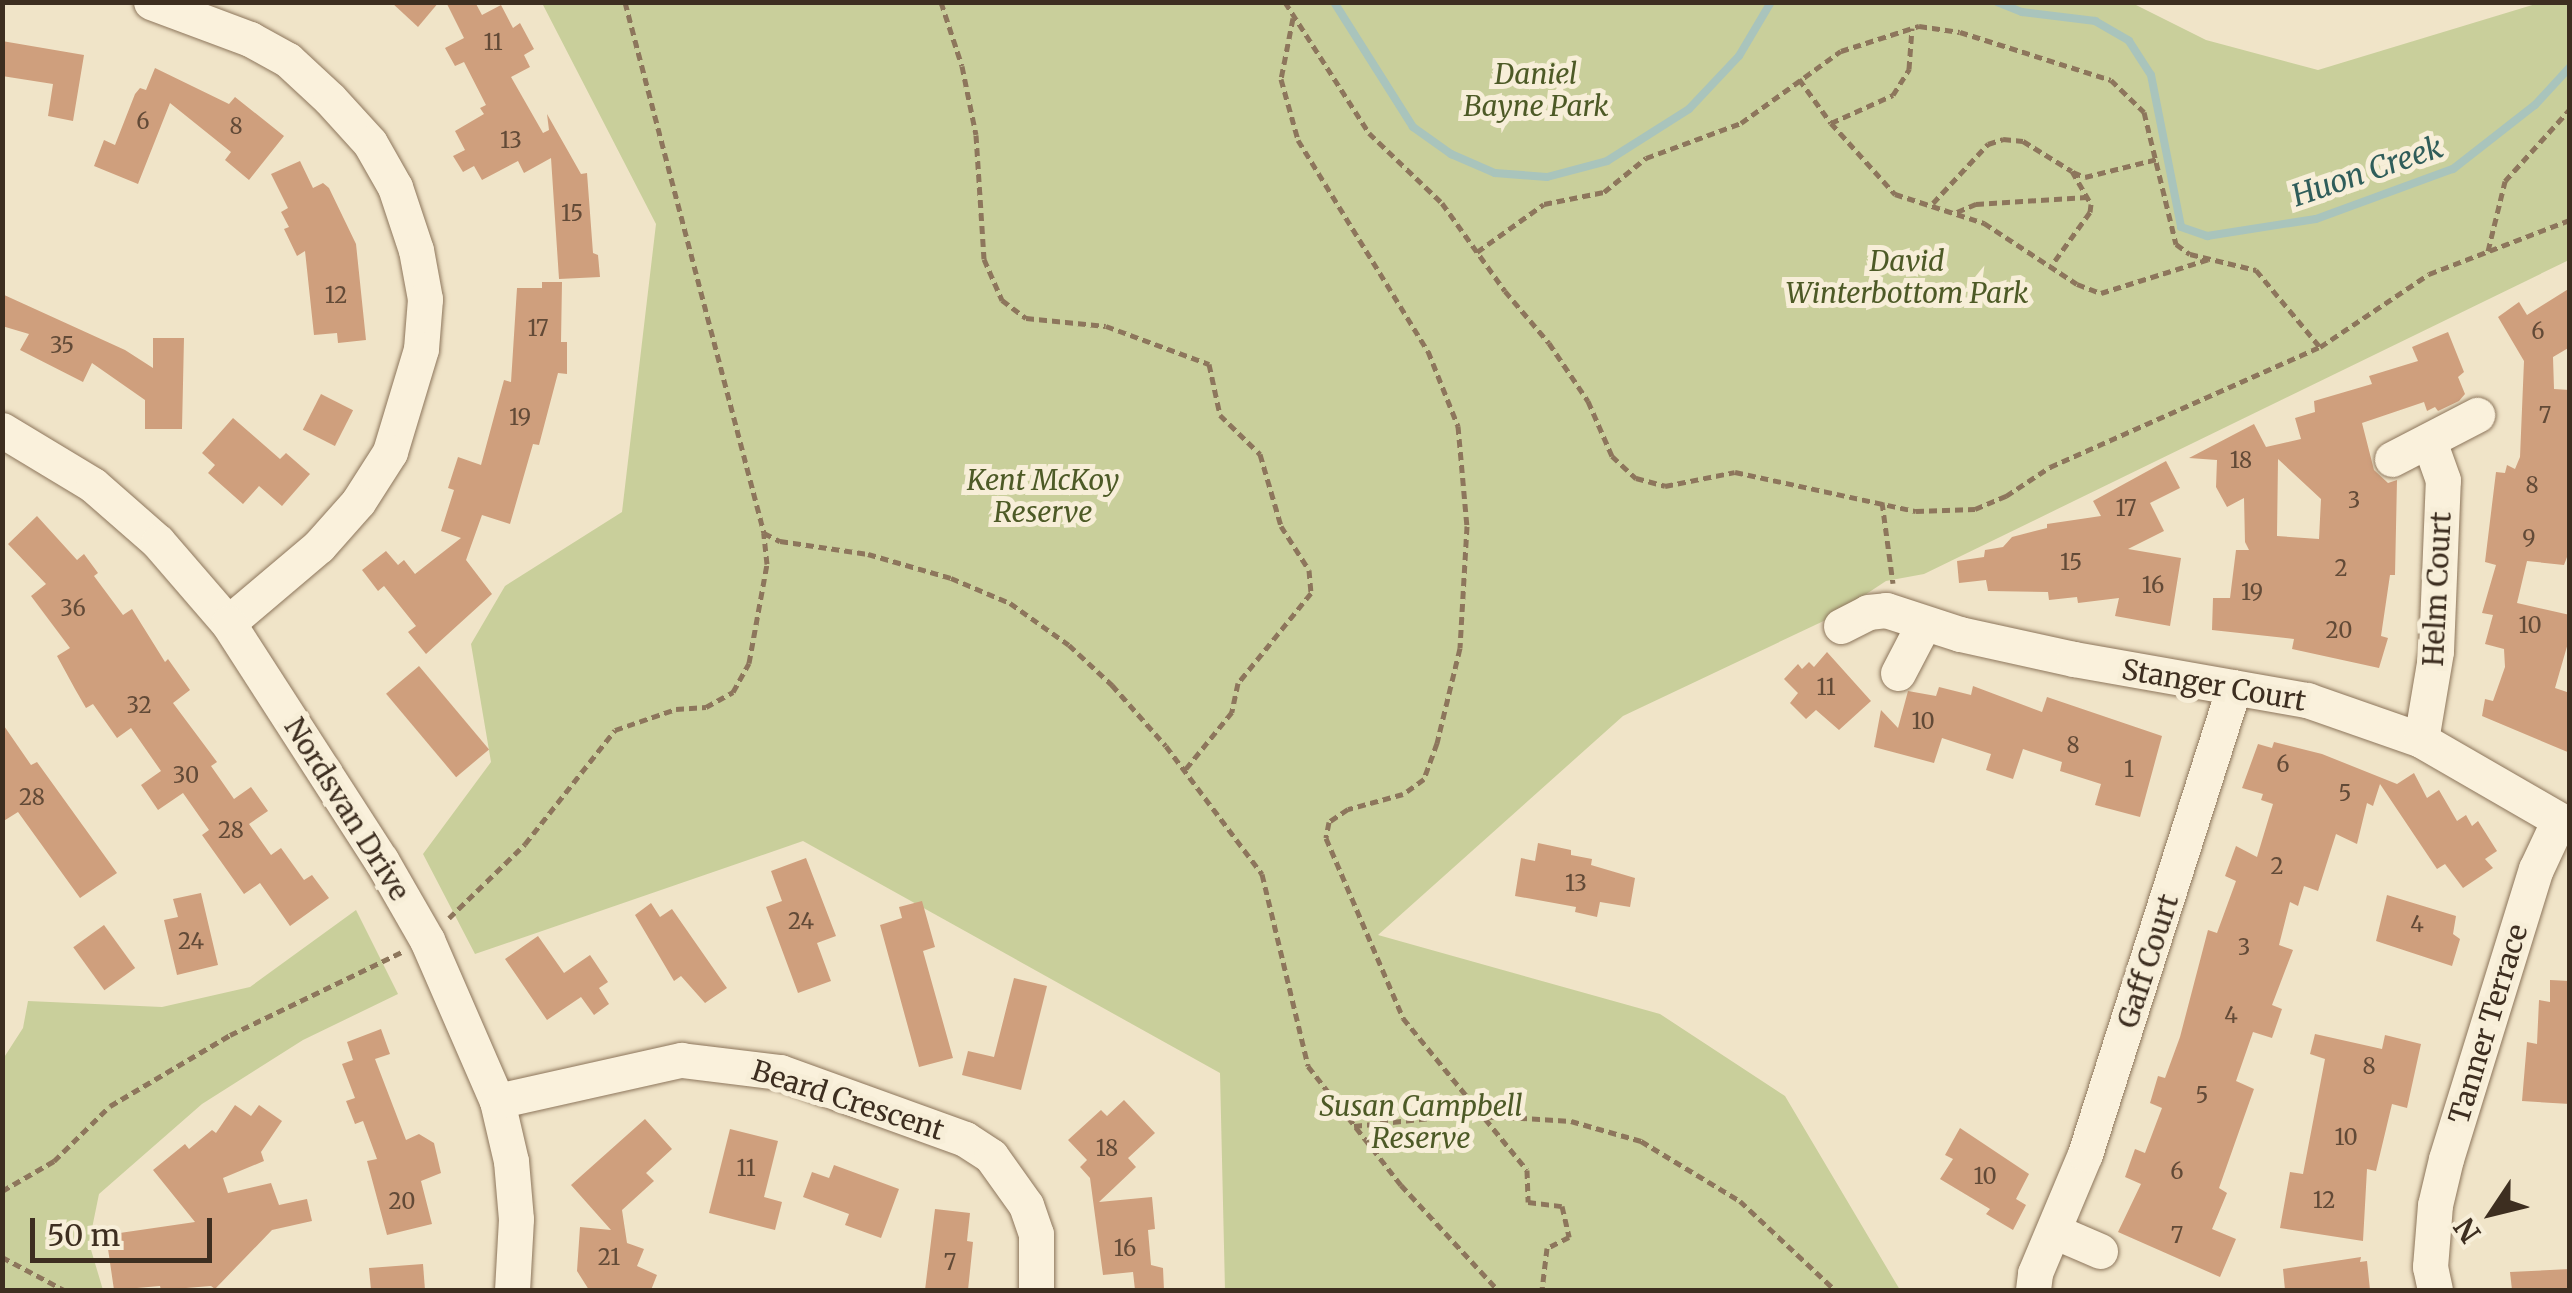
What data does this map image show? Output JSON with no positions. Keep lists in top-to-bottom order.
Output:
{
  "streets": {
    "street": [
      "Helm Court",
      "Stanger Court",
      "Nordsvan Drive",
      "Gaff Court",
      "Tanner Terrace",
      "Beard Crescent"
    ]
  },
  "crossings": [
    ["Helm Court", "Stanger Court"],
    ["Stanger Court", "Gaff Court"],
    ["Stanger Court", "Tanner Terrace"],
    ["Nordsvan Drive", "Beard Crescent"]
  ],
  "water": ["Huon Creek"],
  "parks": [
    "Daniel Bayne Park",
    "David Winterbottom Park",
    "Kent McKoy Reserve",
    "Susan Campbell Reserve"
  ],
  "house_numbers": [
    "11",
    "6",
    "8",
    "13",
    "15",
    "12",
    "17",
    "6",
    "35",
    "7",
    "19",
    "18",
    "8",
    "3",
    "17",
    "9",
    "15",
    "2",
    "16",
    "19",
    "36",
    "10",
    "20",
    "11",
    "32",
    "10",
    "8",
    "6",
    "1",
    "30",
    "5",
    "28",
    "28",
    "2",
    "13",
    "24",
    "4",
    "24",
    "3",
    "4",
    "8",
    "5",
    "10",
    "18",
    "11",
    "6",
    "10",
    "12",
    "20",
    "7",
    "16",
    "21",
    "7"
  ],
  "scale_bar": "50 m",
  "north": "bottom left"
}
